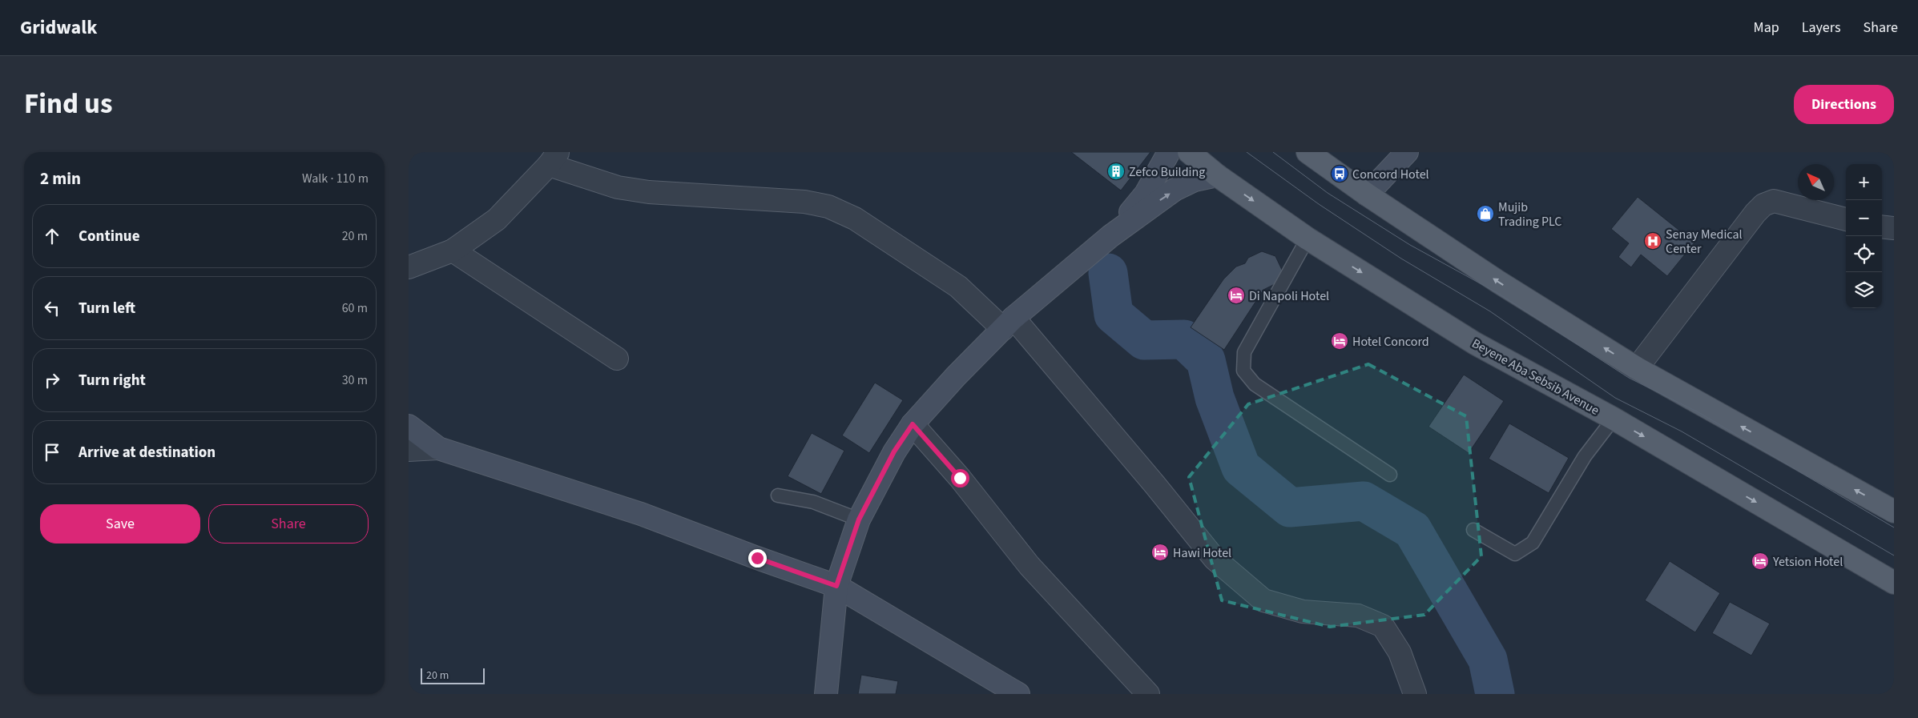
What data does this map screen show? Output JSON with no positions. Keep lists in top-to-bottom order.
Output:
{
  "streets": {
    "main road": ["Beyene Aba Sebsib Avenue"]
  },
  "places": {
    "building": ["Zefco Building"],
    "bus stop": ["Concord Hotel"],
    "shop": ["Mujib Trading PLC"],
    "hospital": ["Senay Medical Center"],
    "hotel": [
      "Di Napoli Hotel",
      "Hotel Concord",
      "Hawi Hotel",
      "Yetsion Hotel"
    ]
  },
  "scale_bar": "20 m",
  "north": "top left",
  "page": {
    "header": "Gridwalk",
    "nav": ["Map", "Layers", "Share"],
    "title": "Find us",
    "buttons": [
      "Directions",
      ["Save", "Share"]
    ],
    "heading": ["2 min", "Walk · 110 m"],
    "map_buttons": ["+", "−"],
    "list": [
      ["Continue", "20 m"],
      ["Turn left", "60 m"],
      ["Turn right", "30 m"],
      "Arrive at destination"
    ],
    "scale": "20 m"
  }
}
